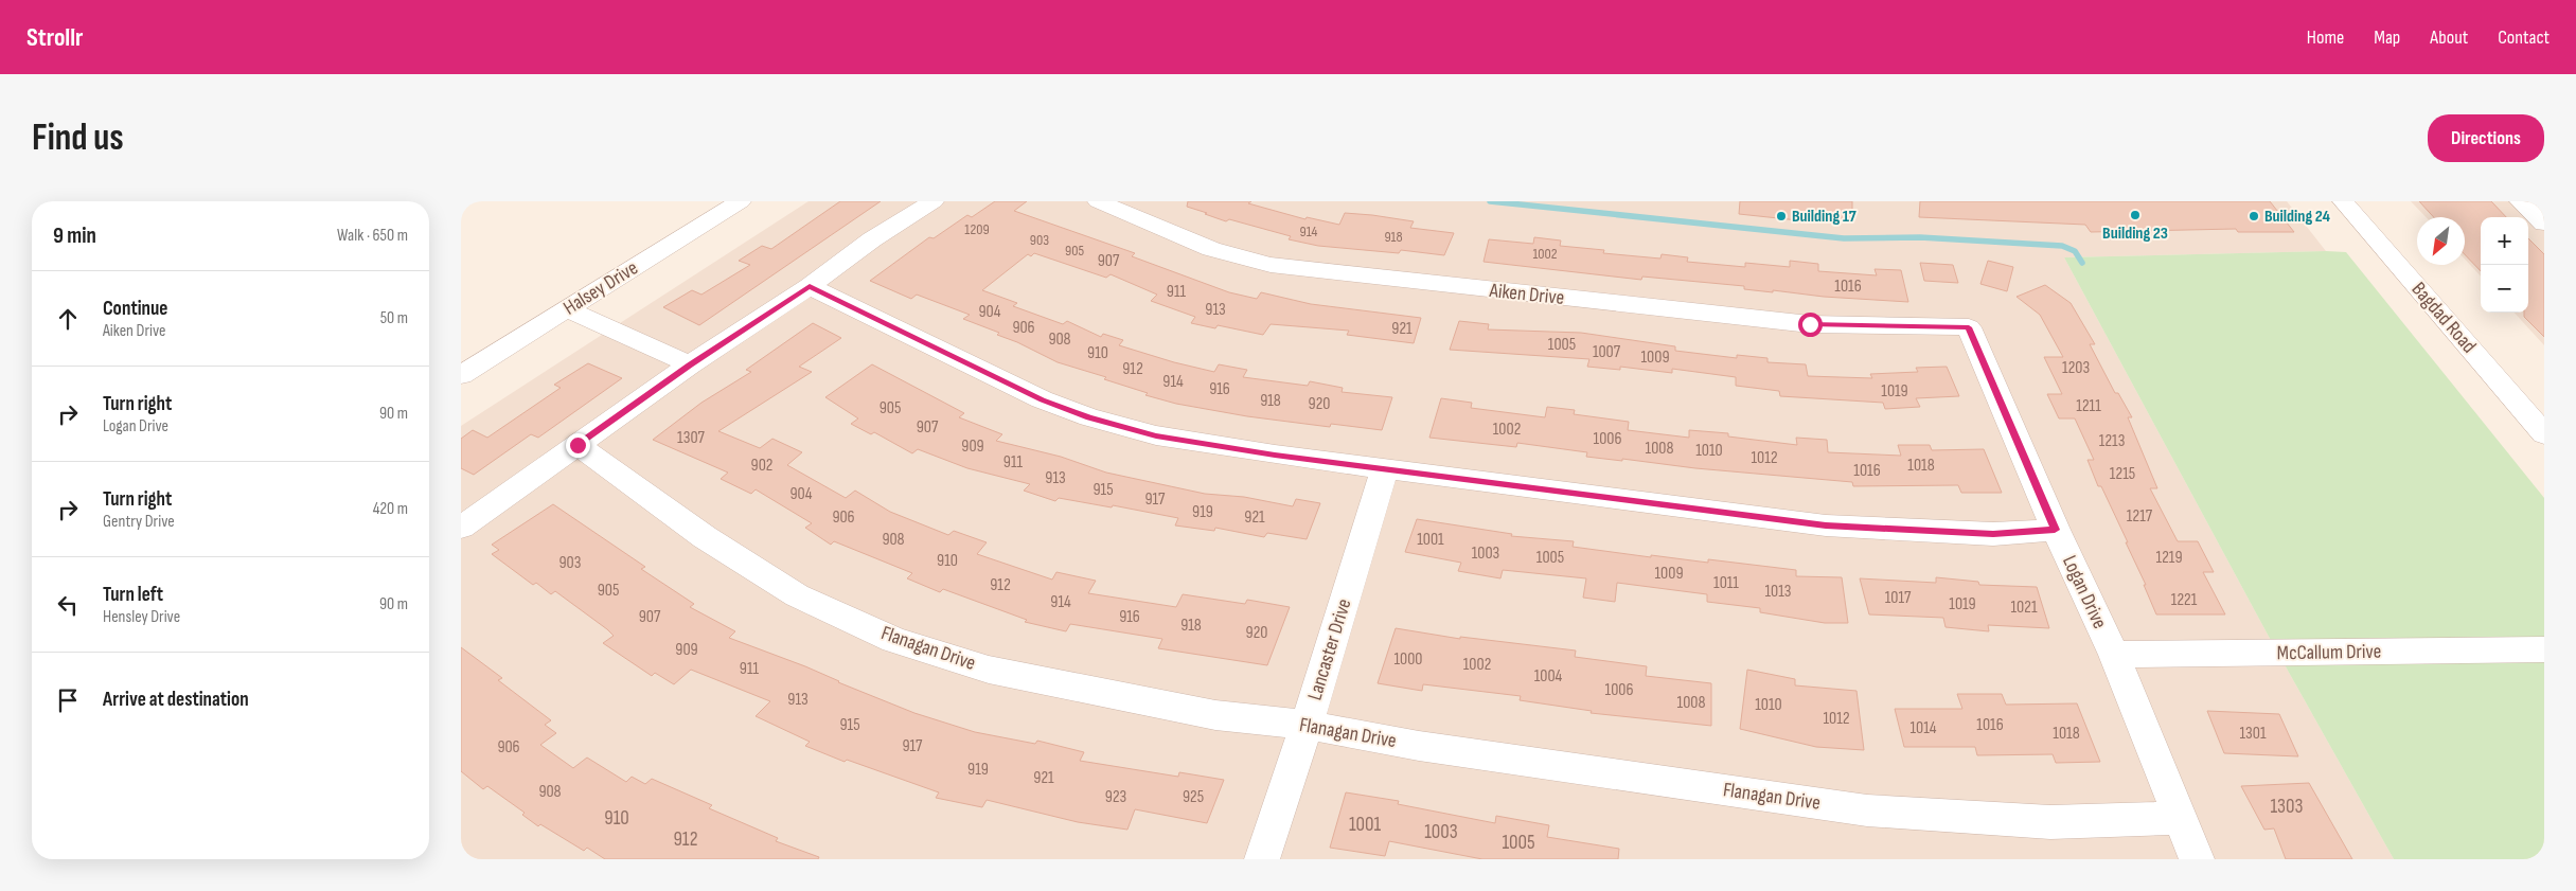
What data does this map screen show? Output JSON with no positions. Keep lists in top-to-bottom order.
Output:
{
  "streets": {
    "street": [
      "Halsey Drive",
      "Aiken Drive",
      "Bagdad Road",
      "Logan Drive",
      "Flanagan Drive",
      "Lancaster Drive",
      "McCallum Drive"
    ]
  },
  "crossings": [
    ["Aiken Drive", "Logan Drive"],
    ["Logan Drive", "Flanagan Drive"],
    ["Logan Drive", "McCallum Drive"],
    ["Flanagan Drive", "Lancaster Drive"]
  ],
  "places": ["Building 23", "Building 17", "Building 24"],
  "house_numbers": [
    "1209",
    "914",
    "918",
    "903",
    "905",
    "1002",
    "907",
    "1016",
    "911",
    "913",
    "904",
    "906",
    "921",
    "908",
    "1005",
    "1007",
    "910",
    "1009",
    "1203",
    "912",
    "914",
    "916",
    "1019",
    "918",
    "920",
    "1211",
    "905",
    "907",
    "1002",
    "1307",
    "1006",
    "1213",
    "909",
    "1008",
    "1010",
    "1012",
    "911",
    "902",
    "1018",
    "1016",
    "1215",
    "913",
    "915",
    "904",
    "917",
    "919",
    "1217",
    "906",
    "921",
    "908",
    "1001",
    "1003",
    "1005",
    "1219",
    "910",
    "903",
    "1009",
    "1011",
    "912",
    "905",
    "1013",
    "1017",
    "1221",
    "914",
    "1019",
    "1021",
    "907",
    "916",
    "918",
    "920",
    "909",
    "1000",
    "1002",
    "911",
    "1004",
    "1006",
    "913",
    "1008",
    "1010",
    "1012",
    "915",
    "1016",
    "1014",
    "1018",
    "1301",
    "917",
    "906",
    "919",
    "921",
    "908",
    "923",
    "925",
    "1303",
    "910",
    "1001",
    "1003",
    "912",
    "1005"
  ],
  "north": "bottom left",
  "page": {
    "header": "Strollr",
    "nav": [
      "Home",
      "Map",
      "About",
      "Contact"
    ],
    "buttons": "Directions",
    "title": "Find us",
    "heading": ["9 min", "Walk · 650 m"],
    "map_buttons": ["+", "−"],
    "list": [
      ["Continue", "Aiken Drive", "50 m"],
      ["Turn right", "Logan Drive", "90 m"],
      ["Turn right", "Gentry Drive", "420 m"],
      ["Turn left", "Hensley Drive", "90 m"],
      "Arrive at destination"
    ]
  }
}
